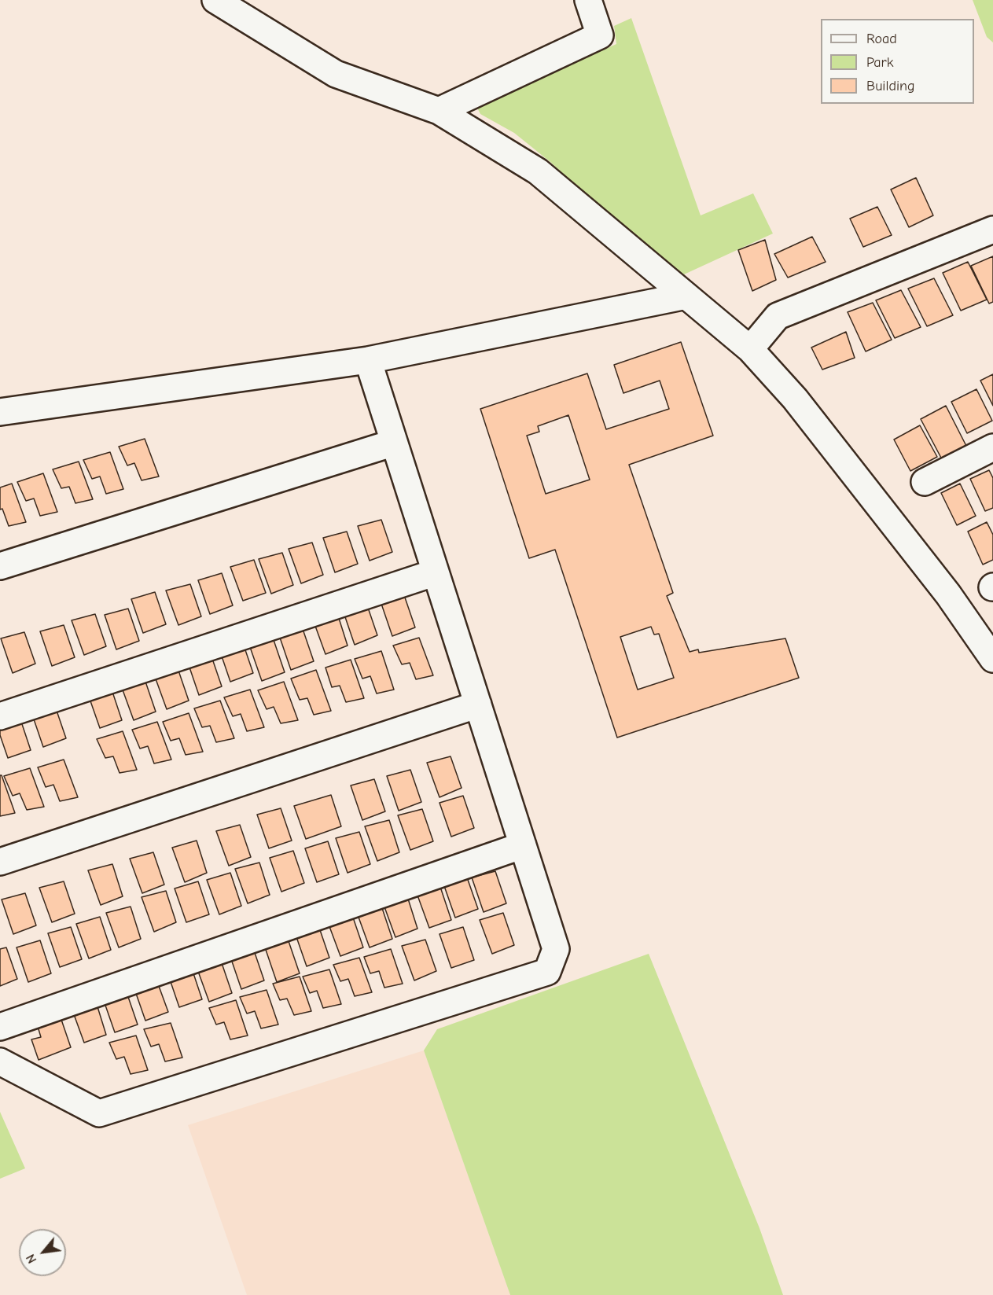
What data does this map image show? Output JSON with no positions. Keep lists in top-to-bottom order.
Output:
{
  "legend": ["Road", "Park", "Building"],
  "north": "bottom left"
}
